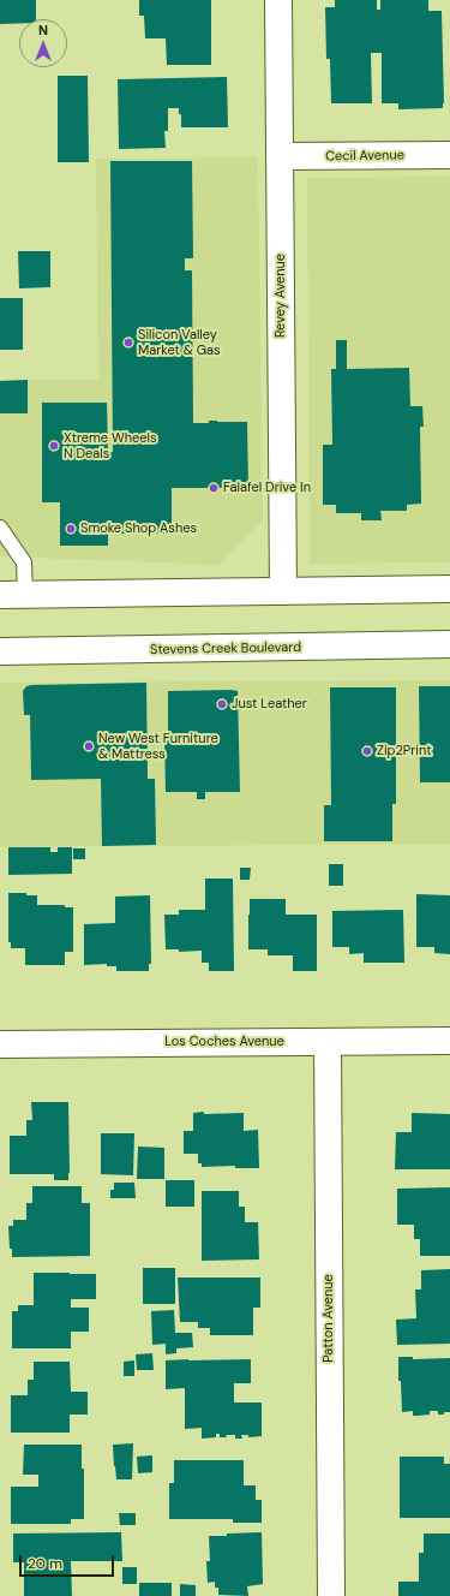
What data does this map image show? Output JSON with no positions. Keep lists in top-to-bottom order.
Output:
{
  "streets": {
    "street": [
      "Cecil Avenue",
      "Revey Avenue",
      "Stevens Creek Boulevard",
      "Los Coches Avenue",
      "Patton Avenue"
    ]
  },
  "crossings": [
    ["Cecil Avenue", "Revey Avenue"],
    ["Los Coches Avenue", "Patton Avenue"]
  ],
  "places": [
    "Silicon Valley Market & Gas",
    "Xtreme Wheels N Deals",
    "Falafel Drive In",
    "Smoke Shop Ashes",
    "Just Leather",
    "New West Furniture & Mattress",
    "Zip2Print"
  ],
  "scale_bar": "20 m",
  "north": "top"
}
